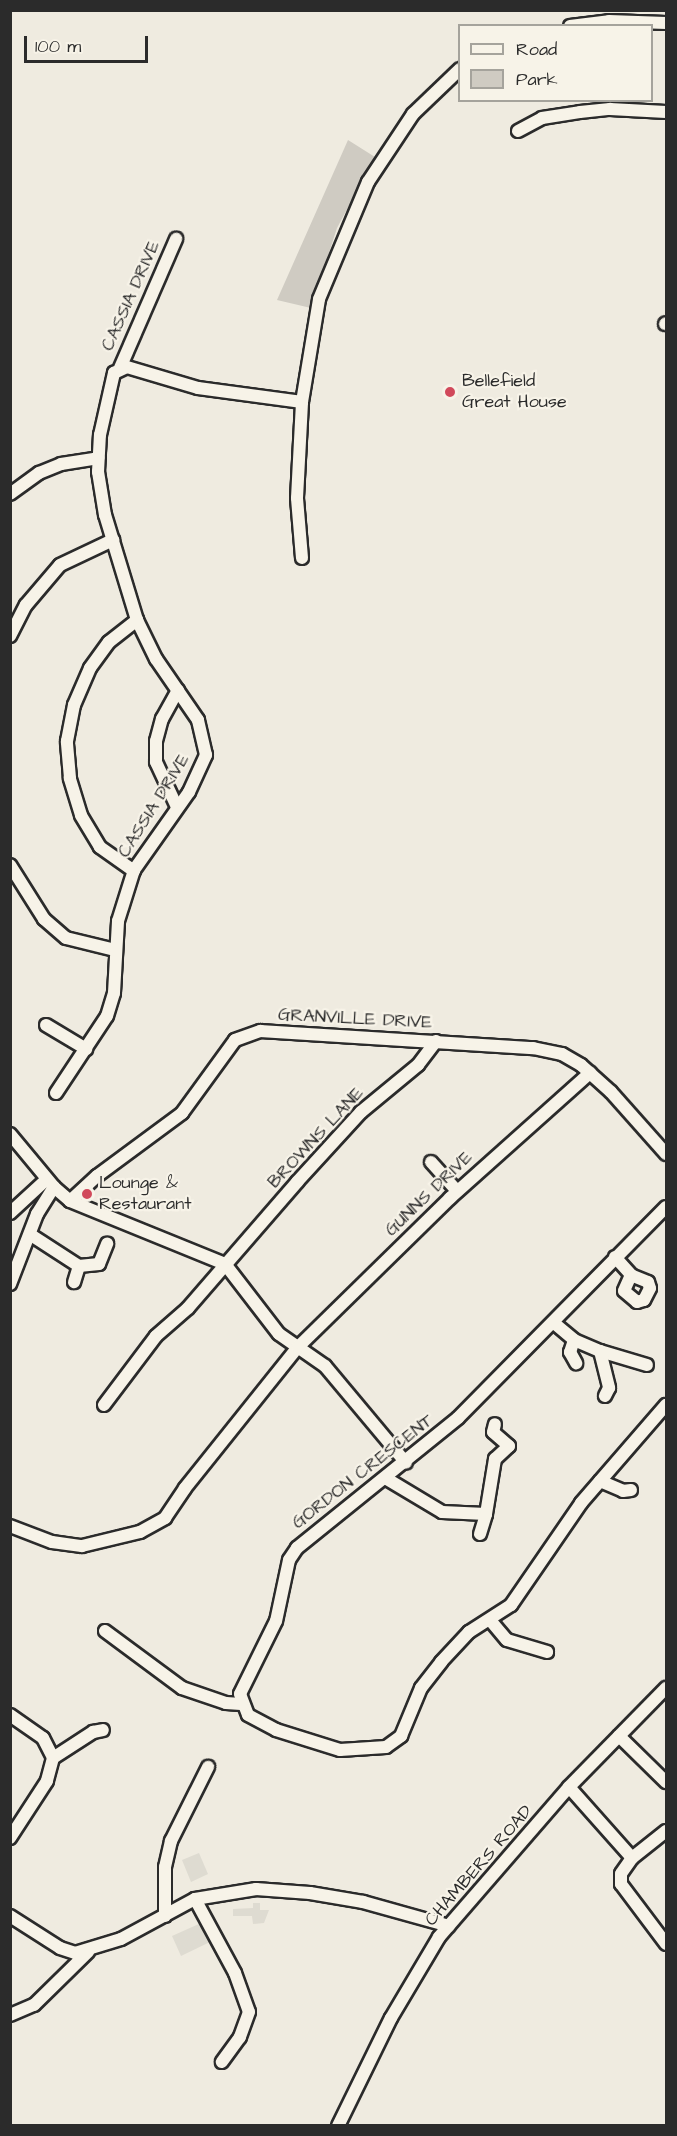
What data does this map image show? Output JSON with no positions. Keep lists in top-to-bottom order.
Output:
{
  "streets": {
    "street": [
      "CASSIA DRIVE",
      "GRANVILLE DRIVE",
      "BROWNS LANE",
      "GUNNS DRIVE",
      "GORDON CRESCENT",
      "CHAMBERS ROAD"
    ]
  },
  "crossings": [
    ["GRANVILLE DRIVE", "BROWNS LANE"],
    ["GRANVILLE DRIVE", "GUNNS DRIVE"]
  ],
  "places": ["Bellefield Great House", "Lounge & Restaurant"],
  "legend": ["Road", "Park"],
  "scale_bar": "100 m"
}
